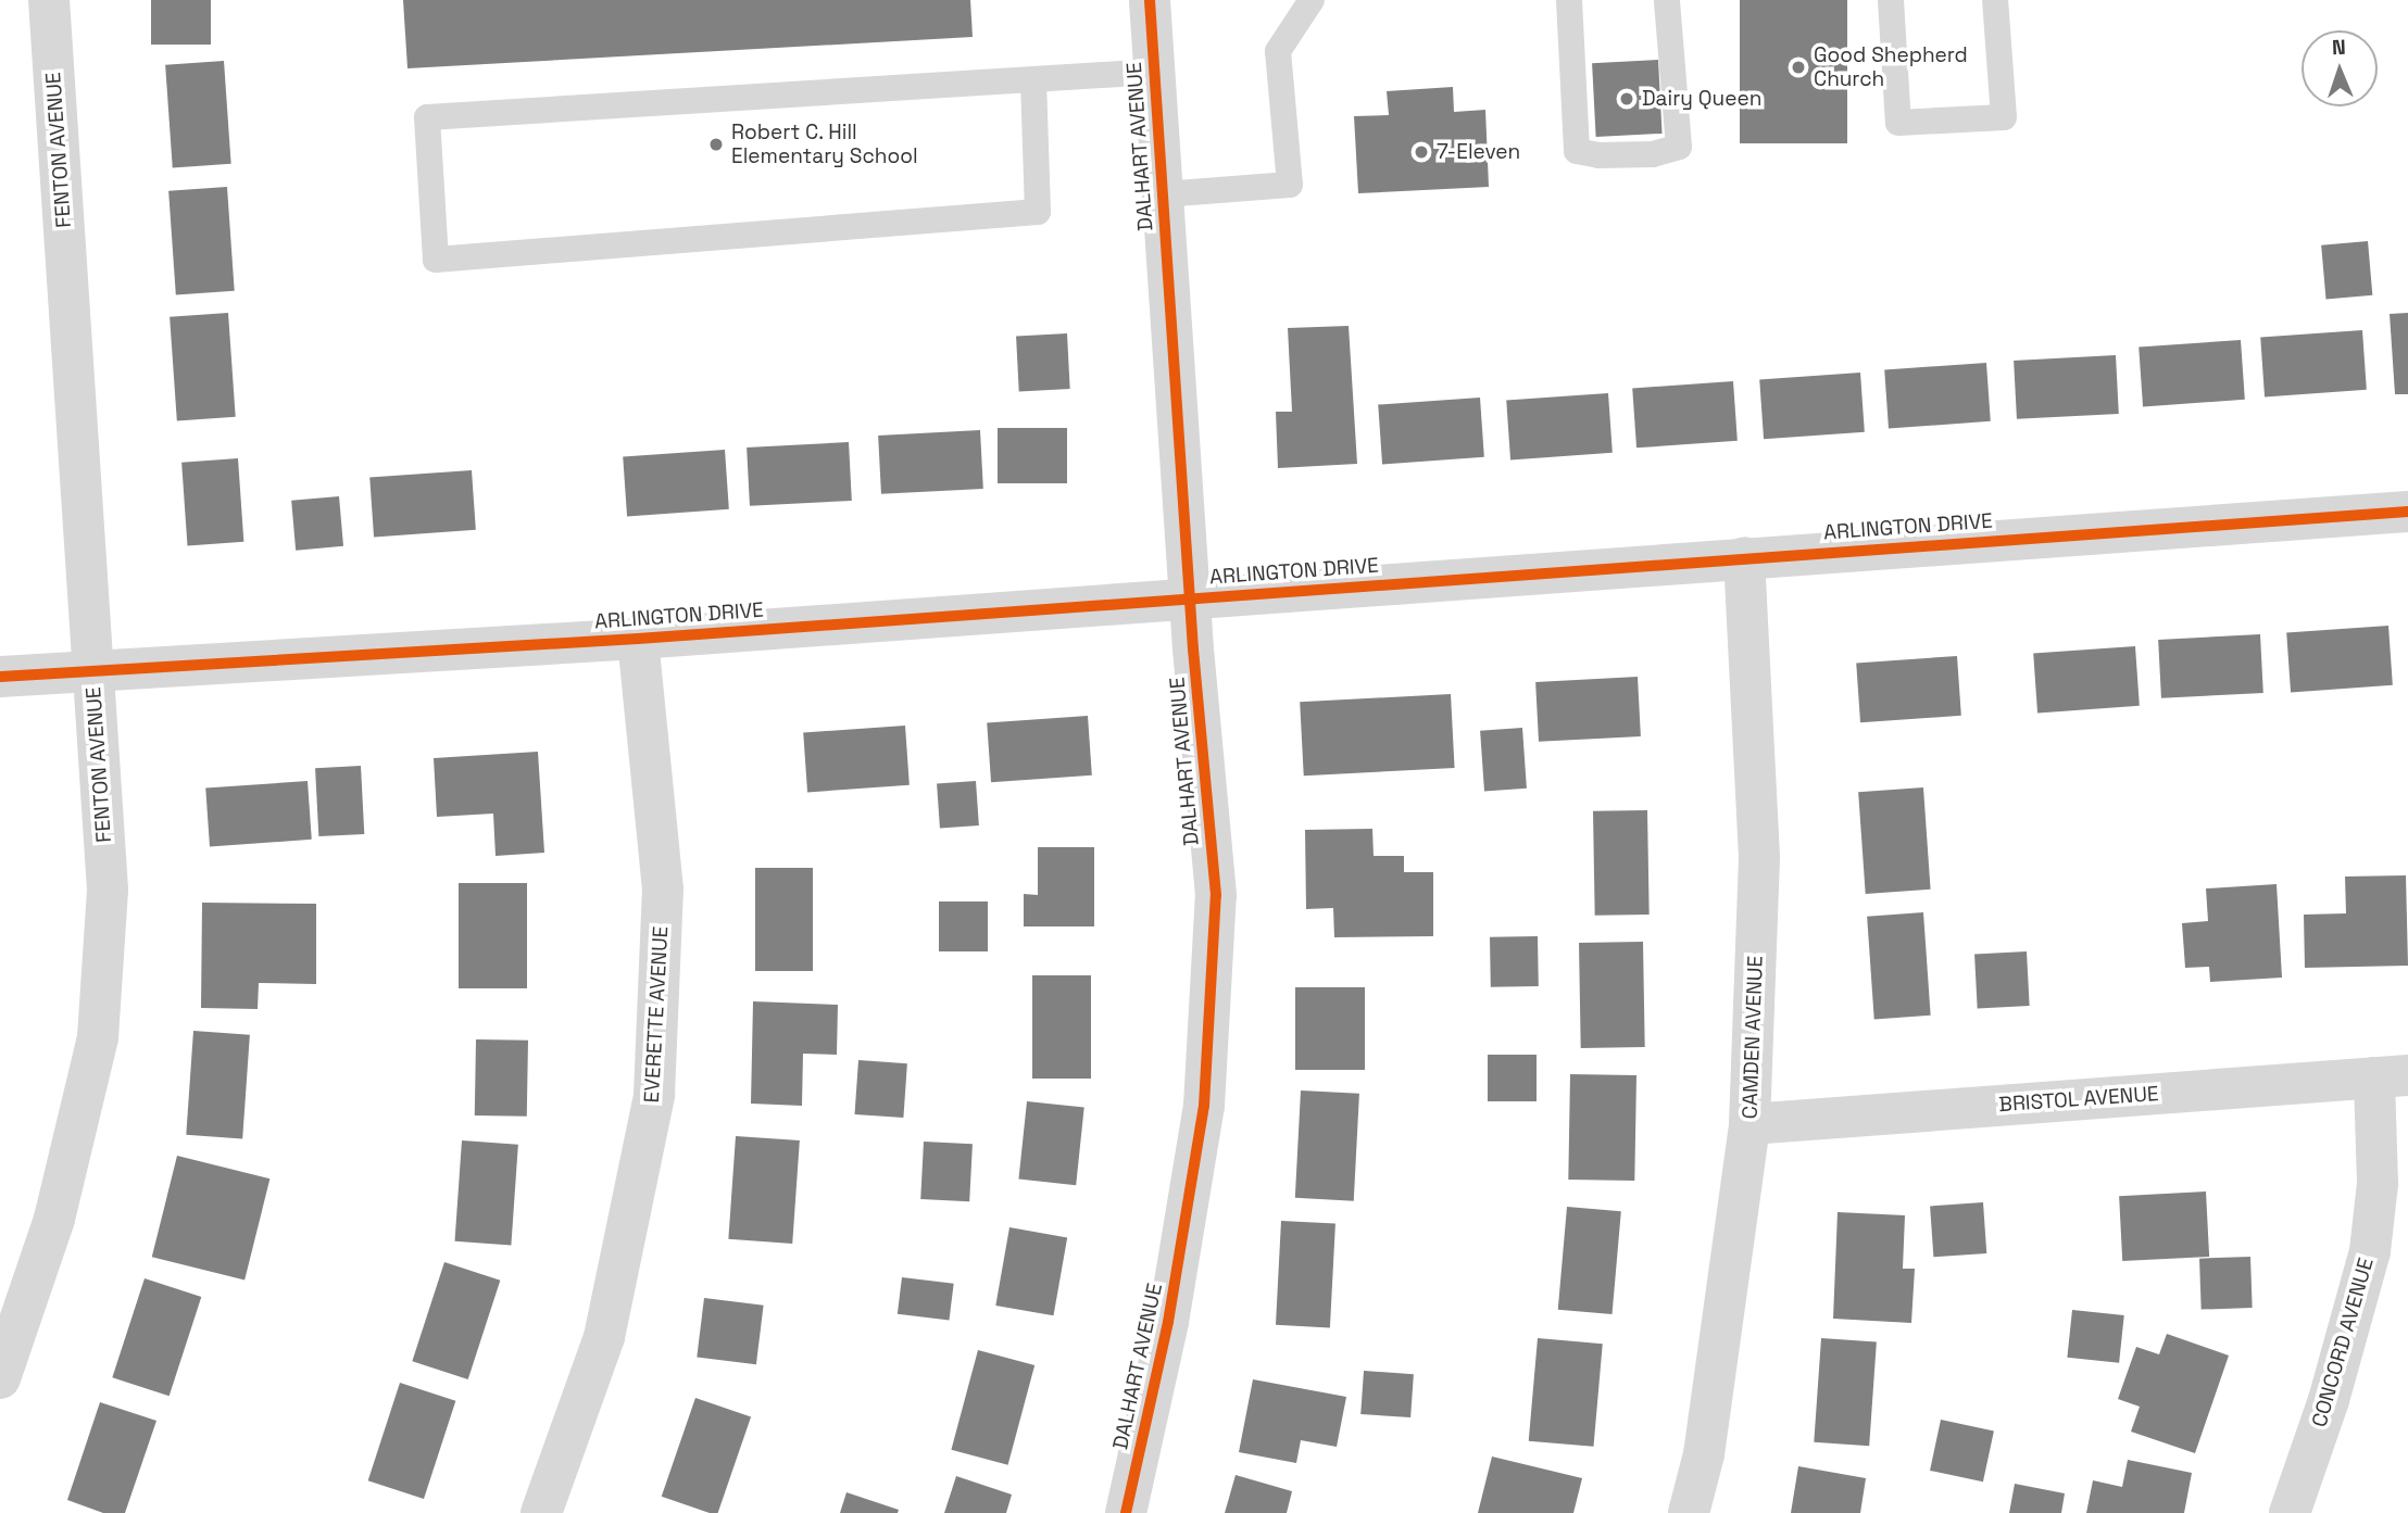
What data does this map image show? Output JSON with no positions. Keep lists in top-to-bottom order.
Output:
{
  "streets": {
    "street": [
      "DALHART AVENUE",
      "FENTON AVENUE",
      "ARLINGTON DRIVE",
      "EVERETTE AVENUE",
      "CAMDEN AVENUE",
      "BRISTOL AVENUE",
      "CONCORD AVENUE"
    ]
  },
  "crossings": [
    ["DALHART AVENUE", "ARLINGTON DRIVE"],
    ["FENTON AVENUE", "ARLINGTON DRIVE"],
    ["ARLINGTON DRIVE", "EVERETTE AVENUE"],
    ["ARLINGTON DRIVE", "CAMDEN AVENUE"],
    ["CAMDEN AVENUE", "BRISTOL AVENUE"],
    ["BRISTOL AVENUE", "CONCORD AVENUE"]
  ],
  "places": [
    "Good Shepherd Church",
    "Dairy Queen",
    "Robert C. Hill Elementary School",
    "7-Eleven"
  ],
  "north": "top"
}
